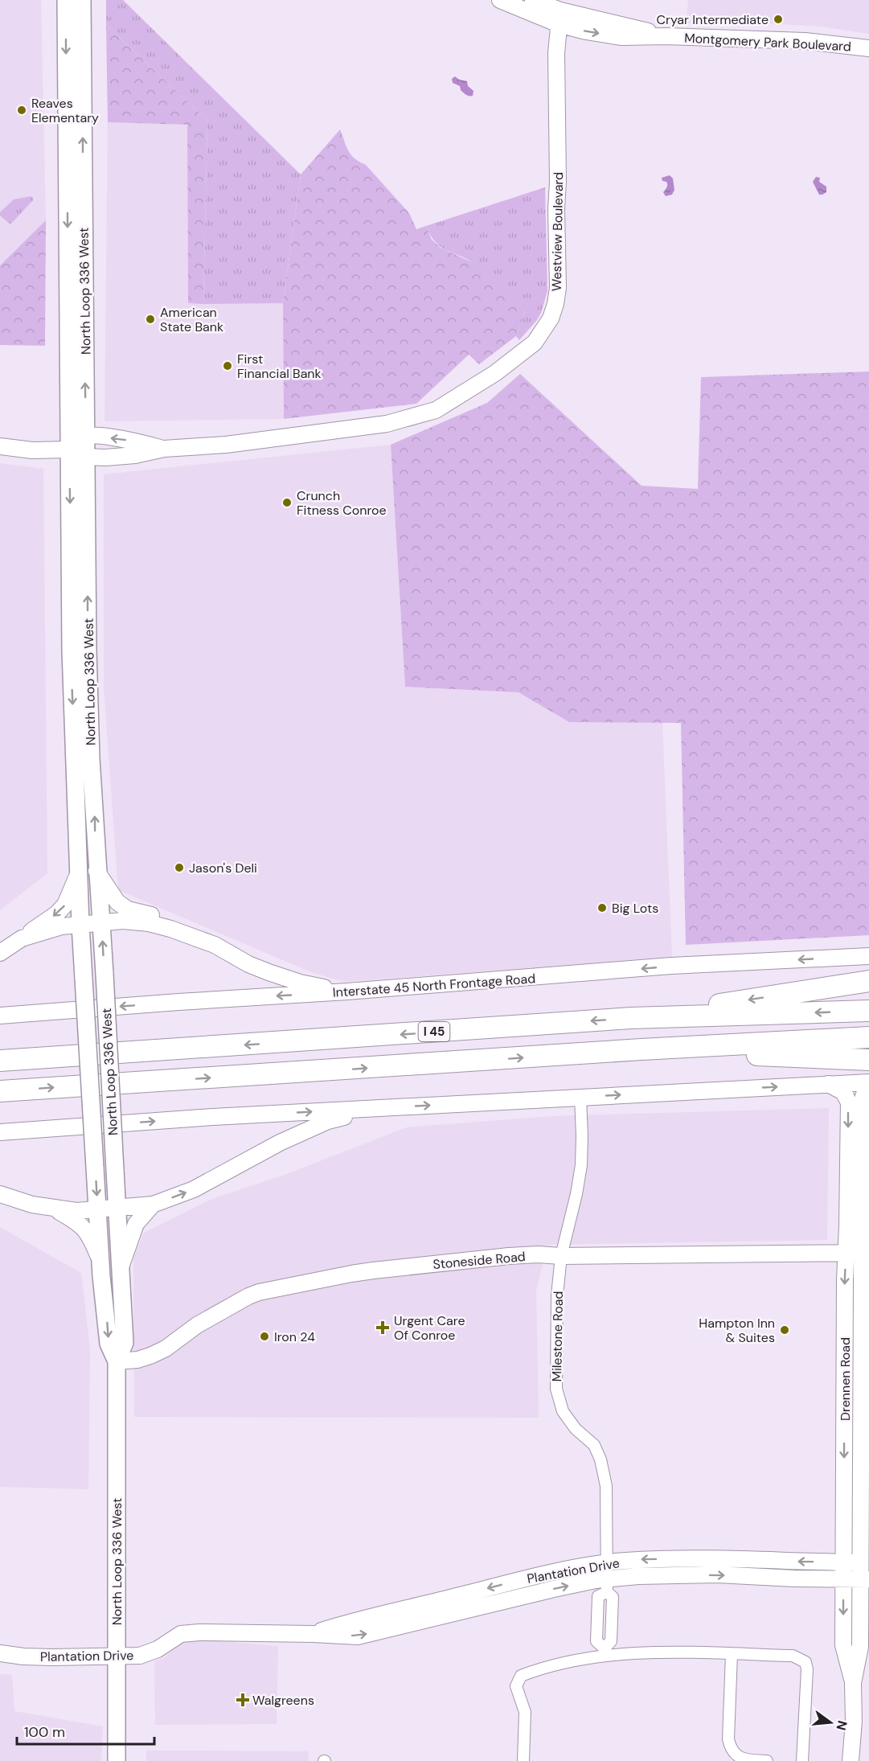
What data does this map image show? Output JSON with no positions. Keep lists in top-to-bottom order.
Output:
{
  "streets": {
    "highway": ["I 45"],
    "main road": ["North Loop 336 West"],
    "street": [
      "Montgomery Park Boulevard",
      "Westview Boulevard",
      "Interstate 45 North Frontage Road",
      "Stoneside Road",
      "Milestone Road",
      "Drennen Road",
      "Plantation Drive"
    ]
  },
  "crossings": [
    ["Montgomery Park Boulevard", "Westview Boulevard"],
    ["Westview Boulevard", "North Loop 336 West"],
    ["North Loop 336 West", "Stoneside Road"],
    ["North Loop 336 West", "Plantation Drive"],
    ["Stoneside Road", "Milestone Road"],
    ["Stoneside Road", "Drennen Road"],
    ["Milestone Road", "Plantation Drive"],
    ["Drennen Road", "Plantation Drive"]
  ],
  "places": {
    "other": [
      "Cryar Intermediate",
      "Reaves Elementary",
      "American State Bank",
      "First Financial Bank",
      "Crunch Fitness Conroe",
      "Jason's Deli",
      "Big Lots",
      "Hampton Inn & Suites",
      "Iron 24"
    ],
    "health": ["Urgent Care Of Conroe", "Walgreens"]
  },
  "scale_bar": "100 m",
  "north": "right"
}
